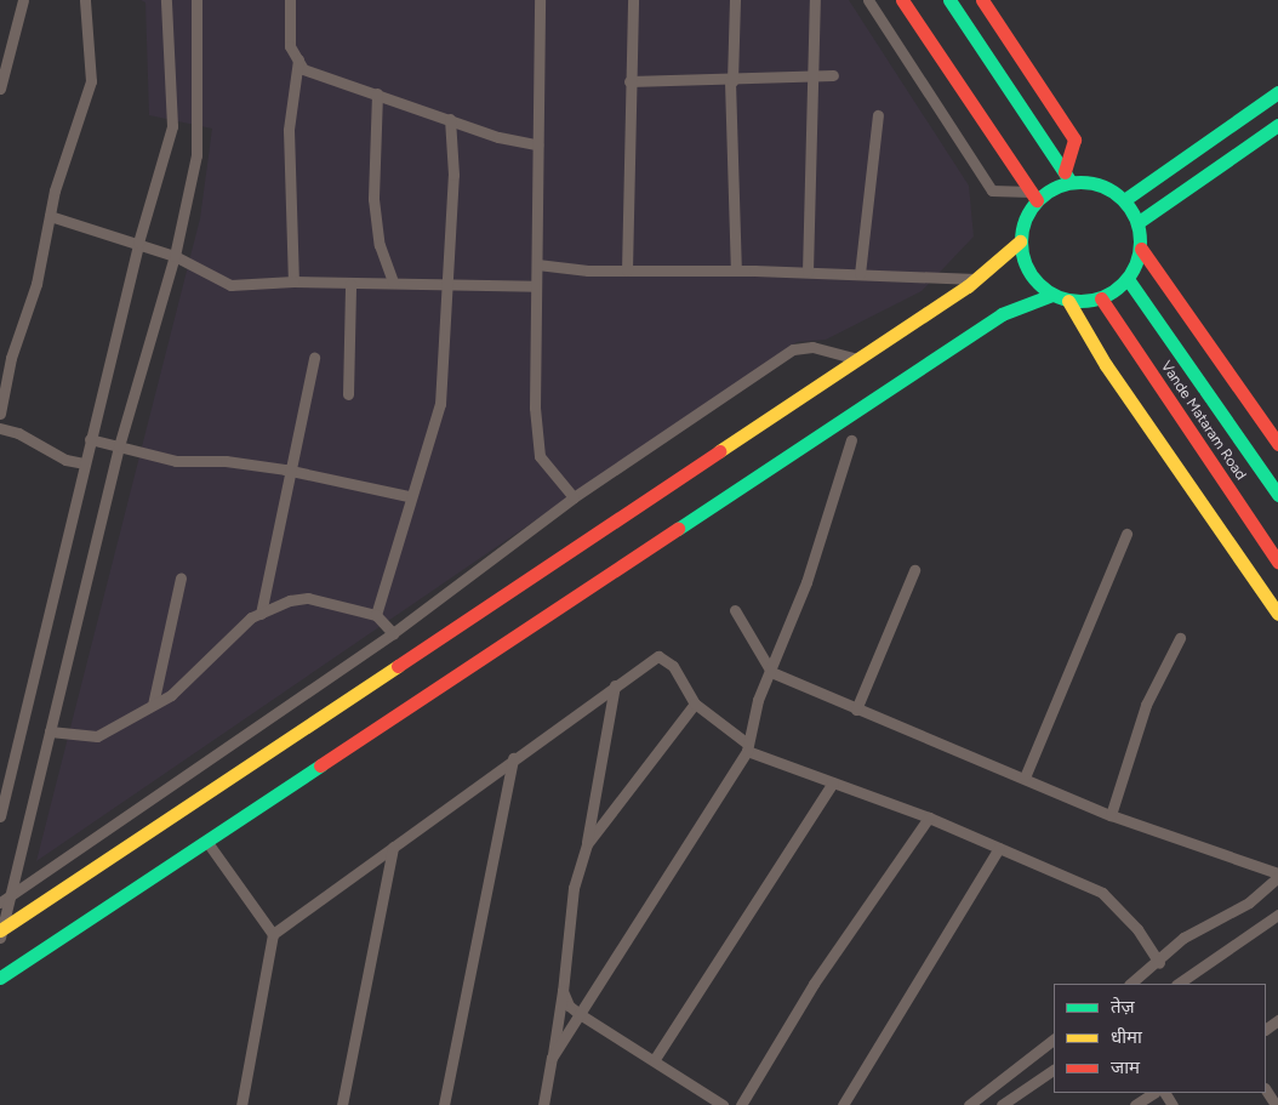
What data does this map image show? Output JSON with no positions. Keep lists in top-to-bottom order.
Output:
{
  "streets": {
    "street": ["Vande Mataram Road"]
  },
  "legend": ["तेज़", "धीमा", "जाम"]
}
